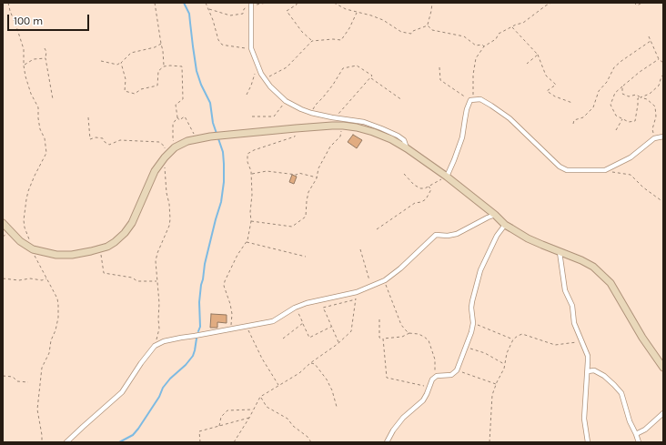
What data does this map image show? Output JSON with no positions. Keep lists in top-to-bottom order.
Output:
{
  "scale_bar": "100 m"
}
